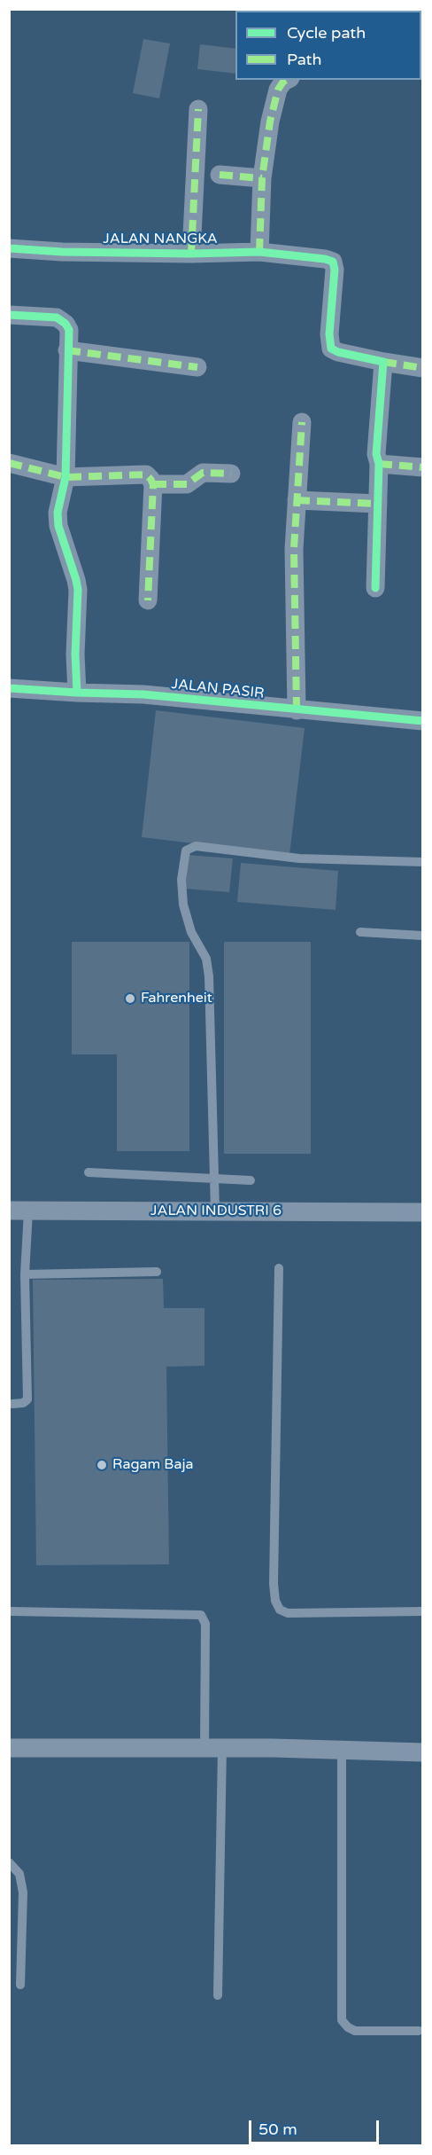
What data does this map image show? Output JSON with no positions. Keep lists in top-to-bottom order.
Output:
{
  "streets": {
    "street": ["JALAN NANGKA", "JALAN PASIR", "JALAN INDUSTRI 6"]
  },
  "places": ["Fahrenheit", "Ragam Baja"],
  "legend": ["Cycle path", "Path"],
  "scale_bar": "50 m"
}
